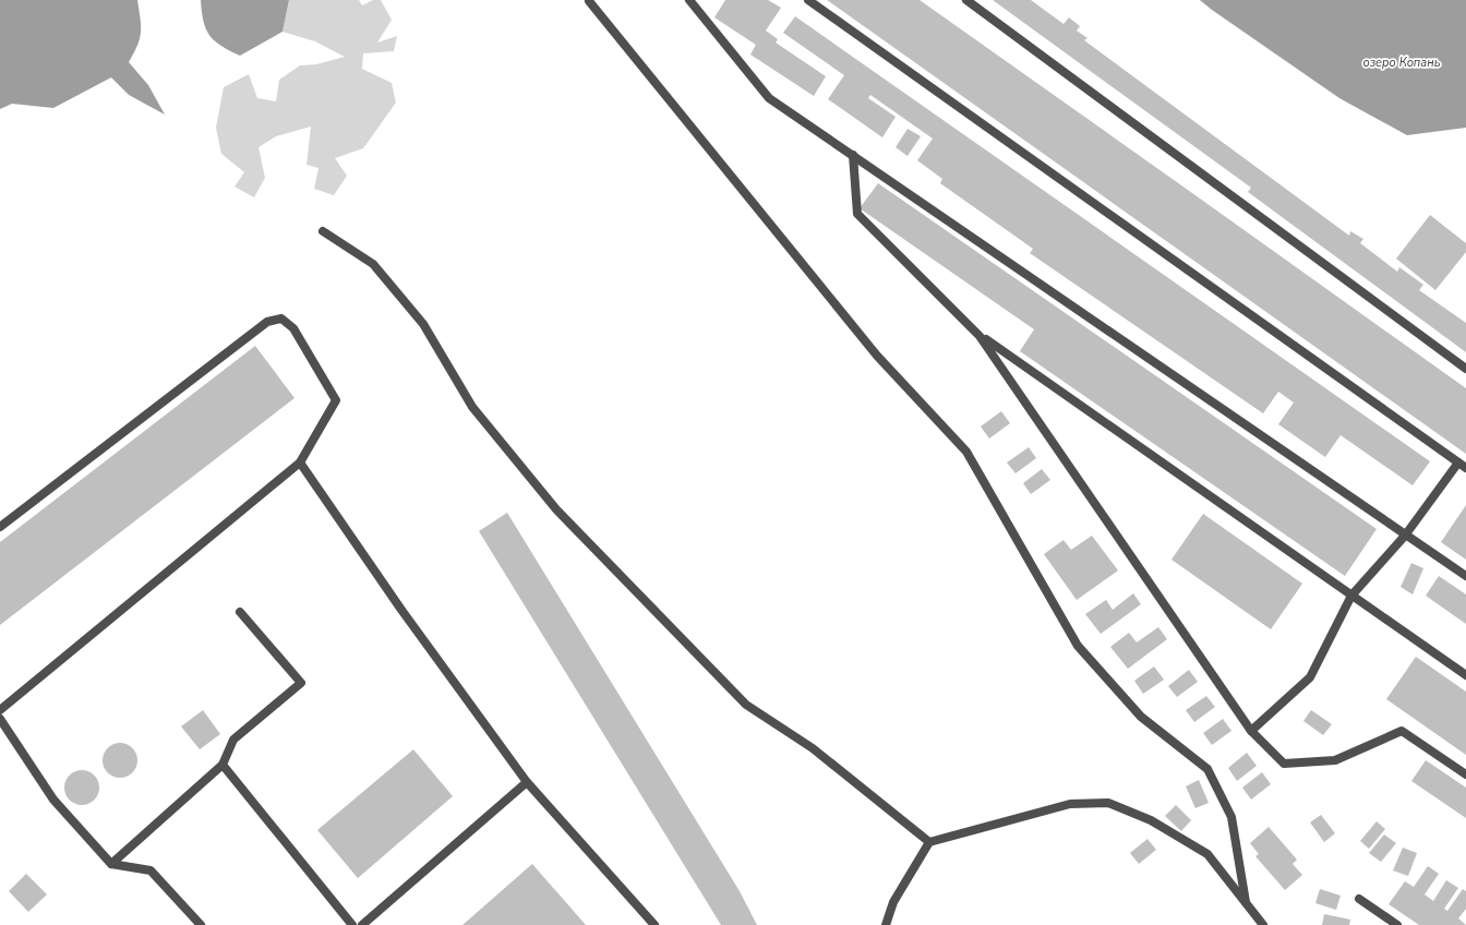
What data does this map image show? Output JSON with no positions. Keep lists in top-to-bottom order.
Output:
{
  "water": ["озеро Копань"]
}
